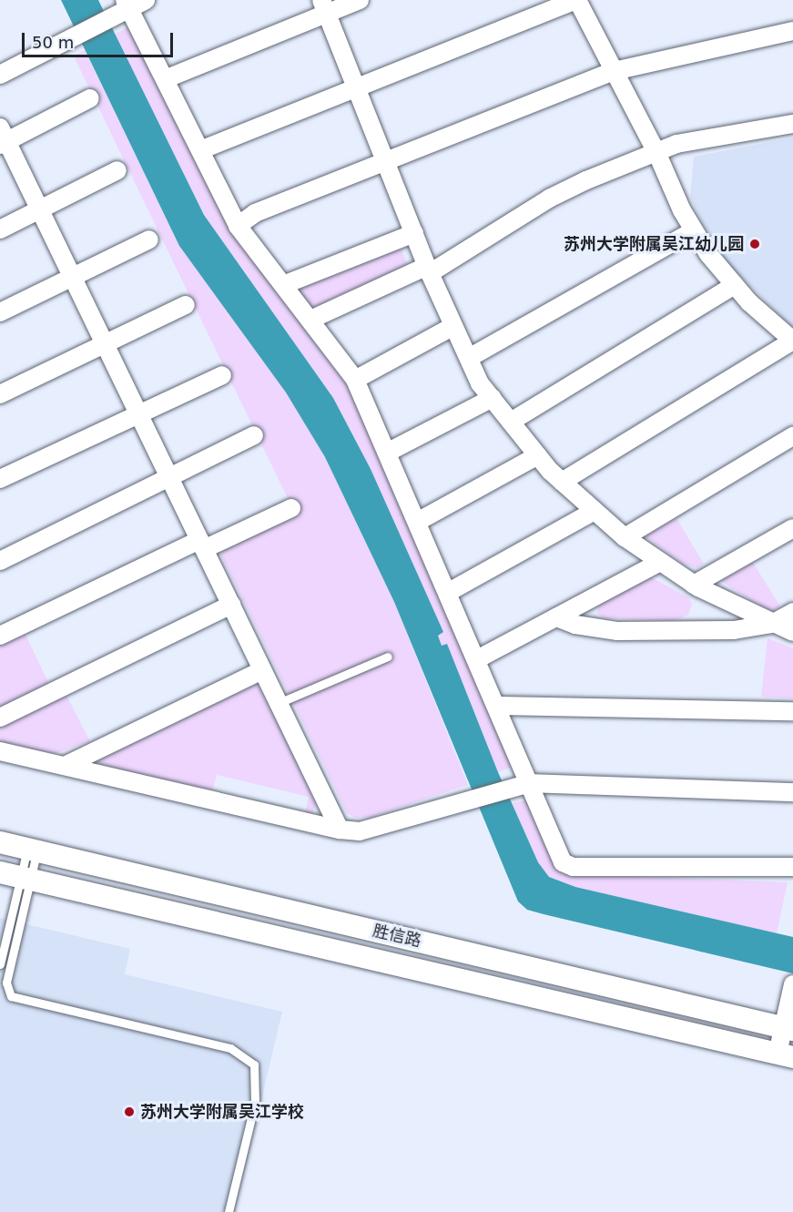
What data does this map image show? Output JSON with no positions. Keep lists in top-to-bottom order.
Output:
{
  "streets": {
    "street": ["胜信路"]
  },
  "places": ["苏州大学附属吴江幼儿园", "苏州大学附属吴江学校"],
  "scale_bar": "50 m"
}
